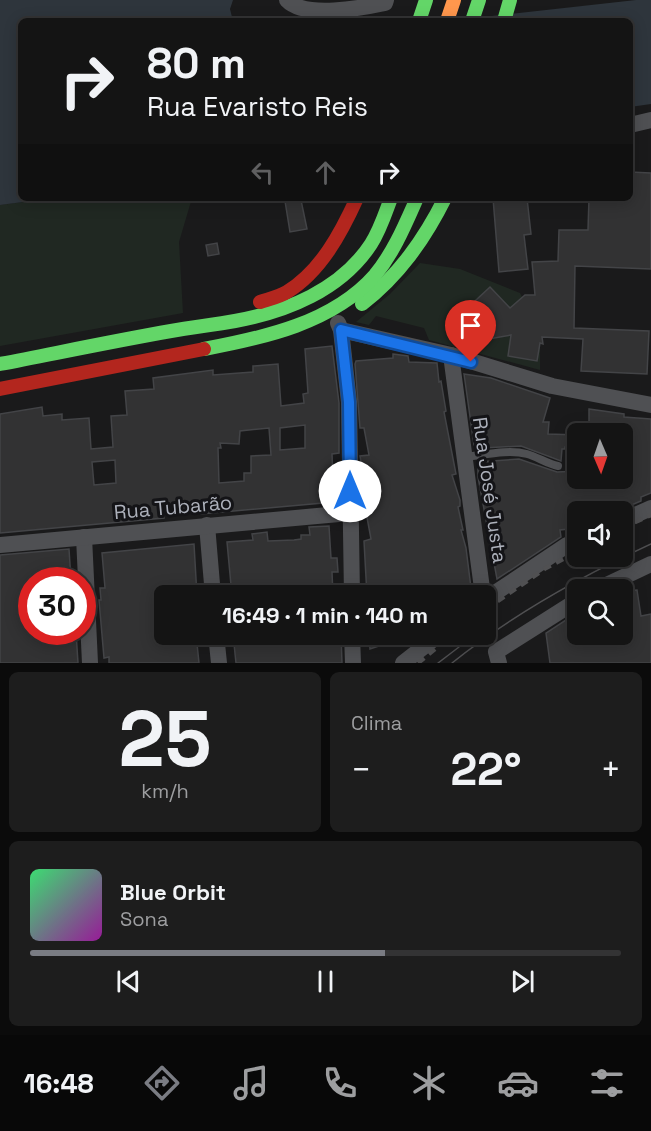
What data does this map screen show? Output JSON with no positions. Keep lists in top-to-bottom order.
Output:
{
  "streets": {
    "street": ["Rua José Justa", "Rua Tubarão"]
  },
  "north": "bottom",
  "page": {
    "turn": ["80 m", "Rua Evaristo Reis"],
    "limit": "30",
    "trip": "16:49 · 1 min · 140 m",
    "tile": [
      ["25", "km/h"],
      "Clima"
    ],
    "heat": ["−", "22°", "+"],
    "song": ["Blue Orbit", "Sona"],
    "tabs": "16:48"
  }
}
